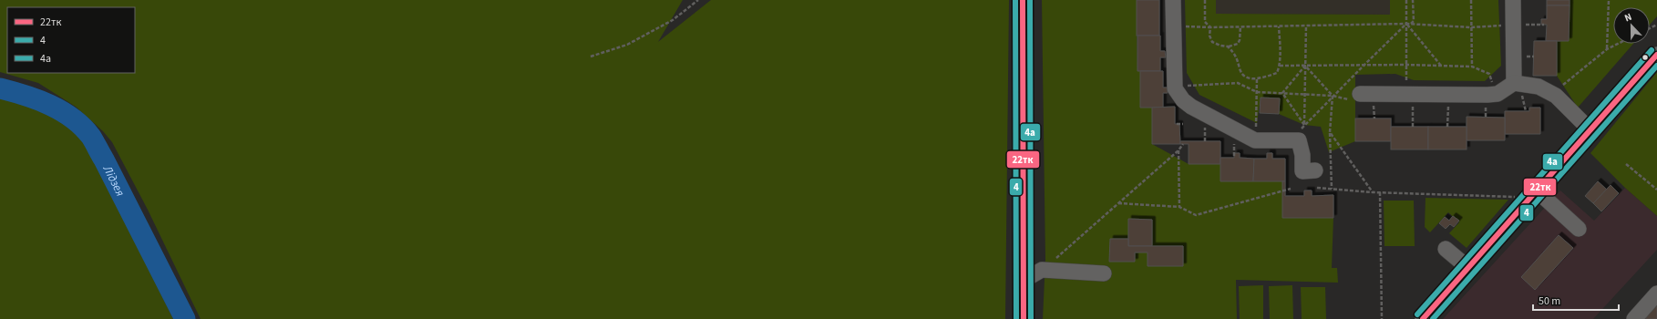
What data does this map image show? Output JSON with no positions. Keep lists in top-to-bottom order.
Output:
{
  "water": ["Лідзея"],
  "lines": ["transit line 22тк", "transit line 4", "transit line 4а"],
  "legend": ["22тк", "4", "4а"],
  "scale_bar": "50 m",
  "north": "top"
}
